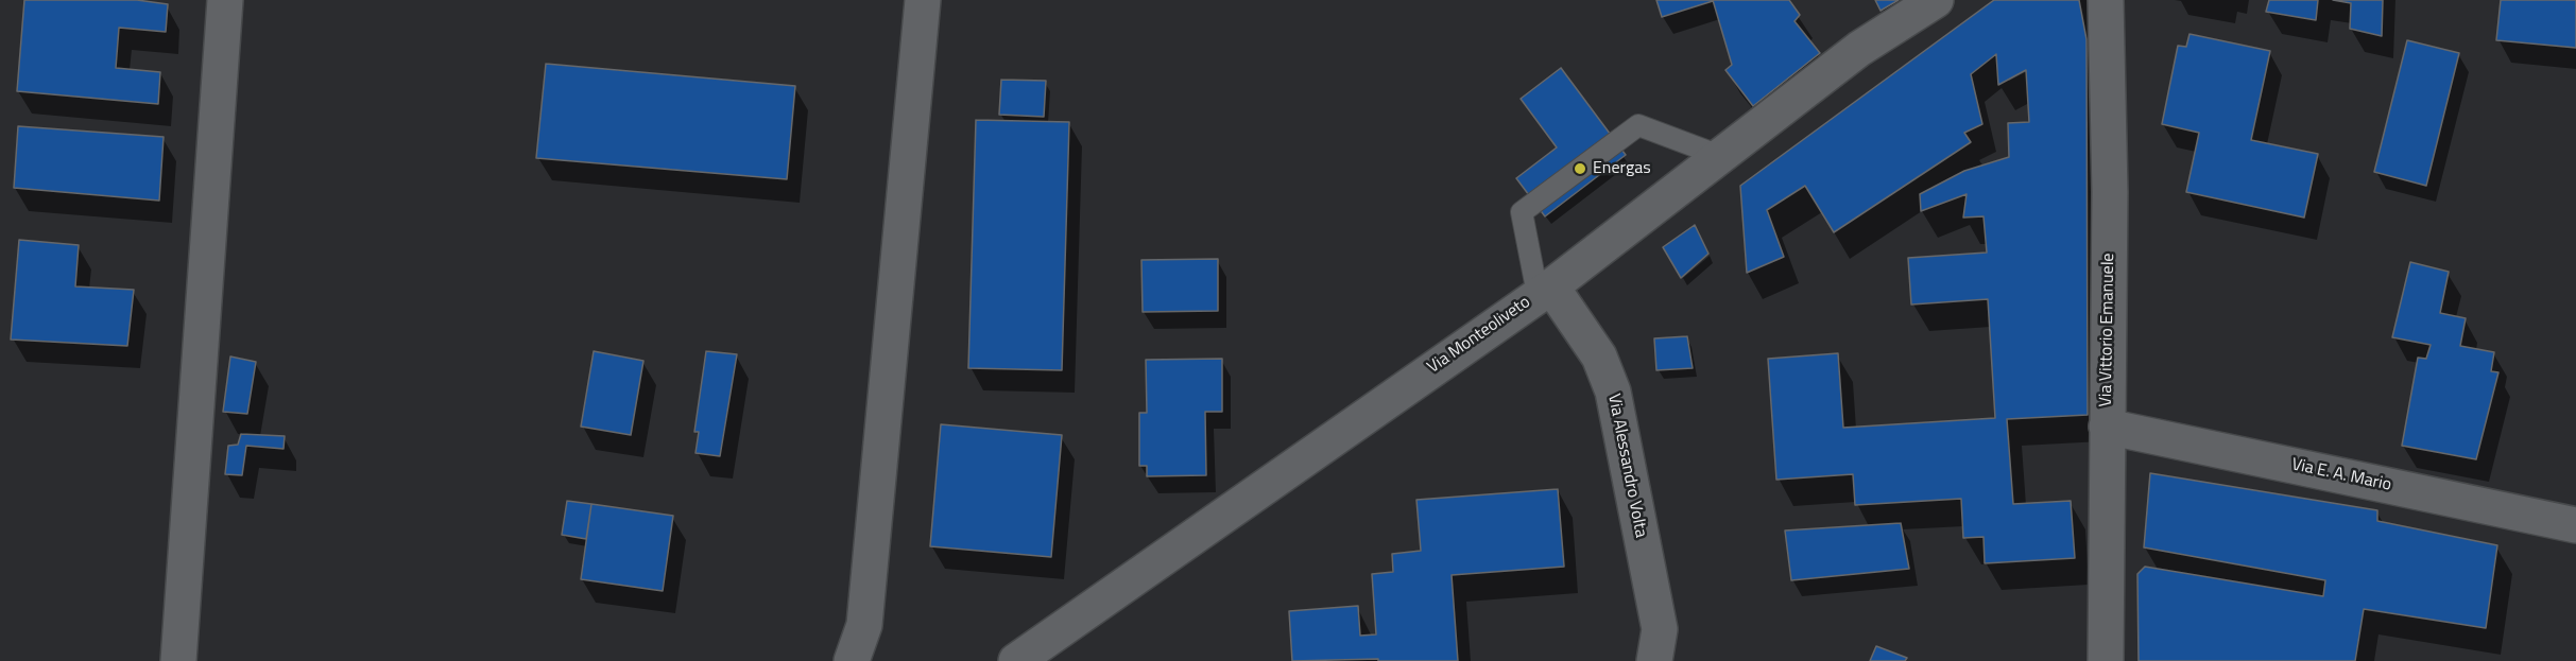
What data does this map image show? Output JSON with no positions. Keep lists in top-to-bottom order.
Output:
{
  "streets": {
    "street": [
      "Via Vittorio Emanuele",
      "Via Monteoliveto",
      "Via Alessandro Volta",
      "Via E. A. Mario"
    ]
  },
  "crossings": [
    ["Via Vittorio Emanuele", "Via E. A. Mario"],
    ["Via Monteoliveto", "Via Alessandro Volta"]
  ],
  "places": ["Energas"]
}
